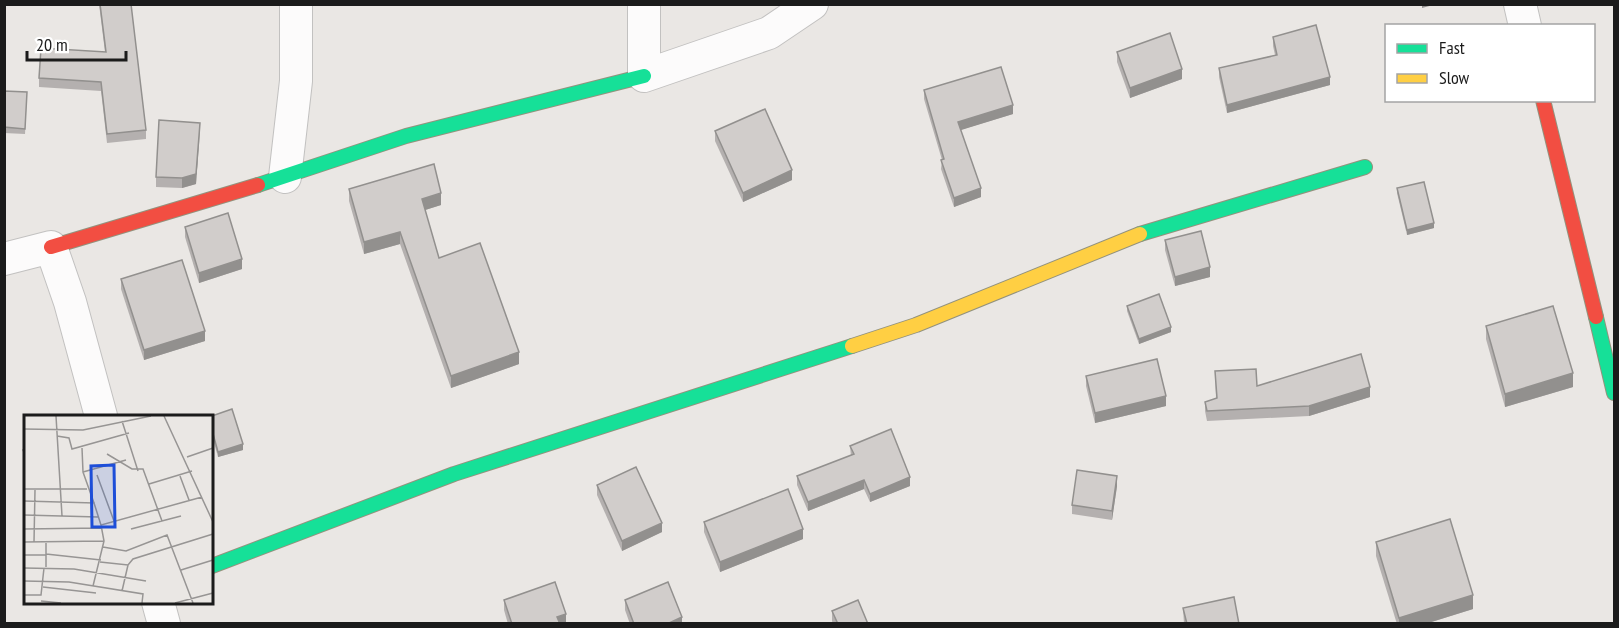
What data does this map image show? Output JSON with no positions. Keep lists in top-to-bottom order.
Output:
{
  "legend": ["Fast", "Slow"],
  "scale_bar": "20 m"
}
